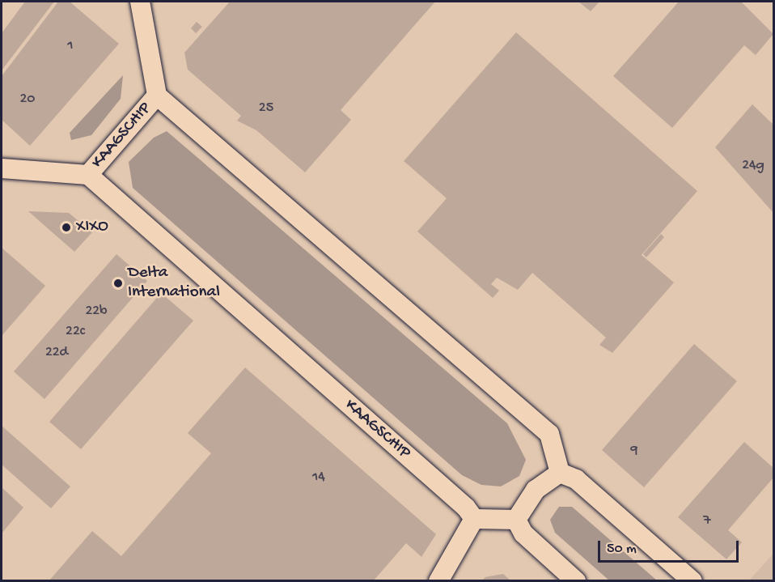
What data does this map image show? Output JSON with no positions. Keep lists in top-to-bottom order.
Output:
{
  "streets": {
    "street": ["KAAGSCHIP"]
  },
  "places": ["XIXO", "Delta International"],
  "house_numbers": [
    "1",
    "20",
    "25",
    "24g",
    "22b",
    "22c",
    "22d",
    "9",
    "14",
    "7"
  ],
  "scale_bar": "50 m"
}
